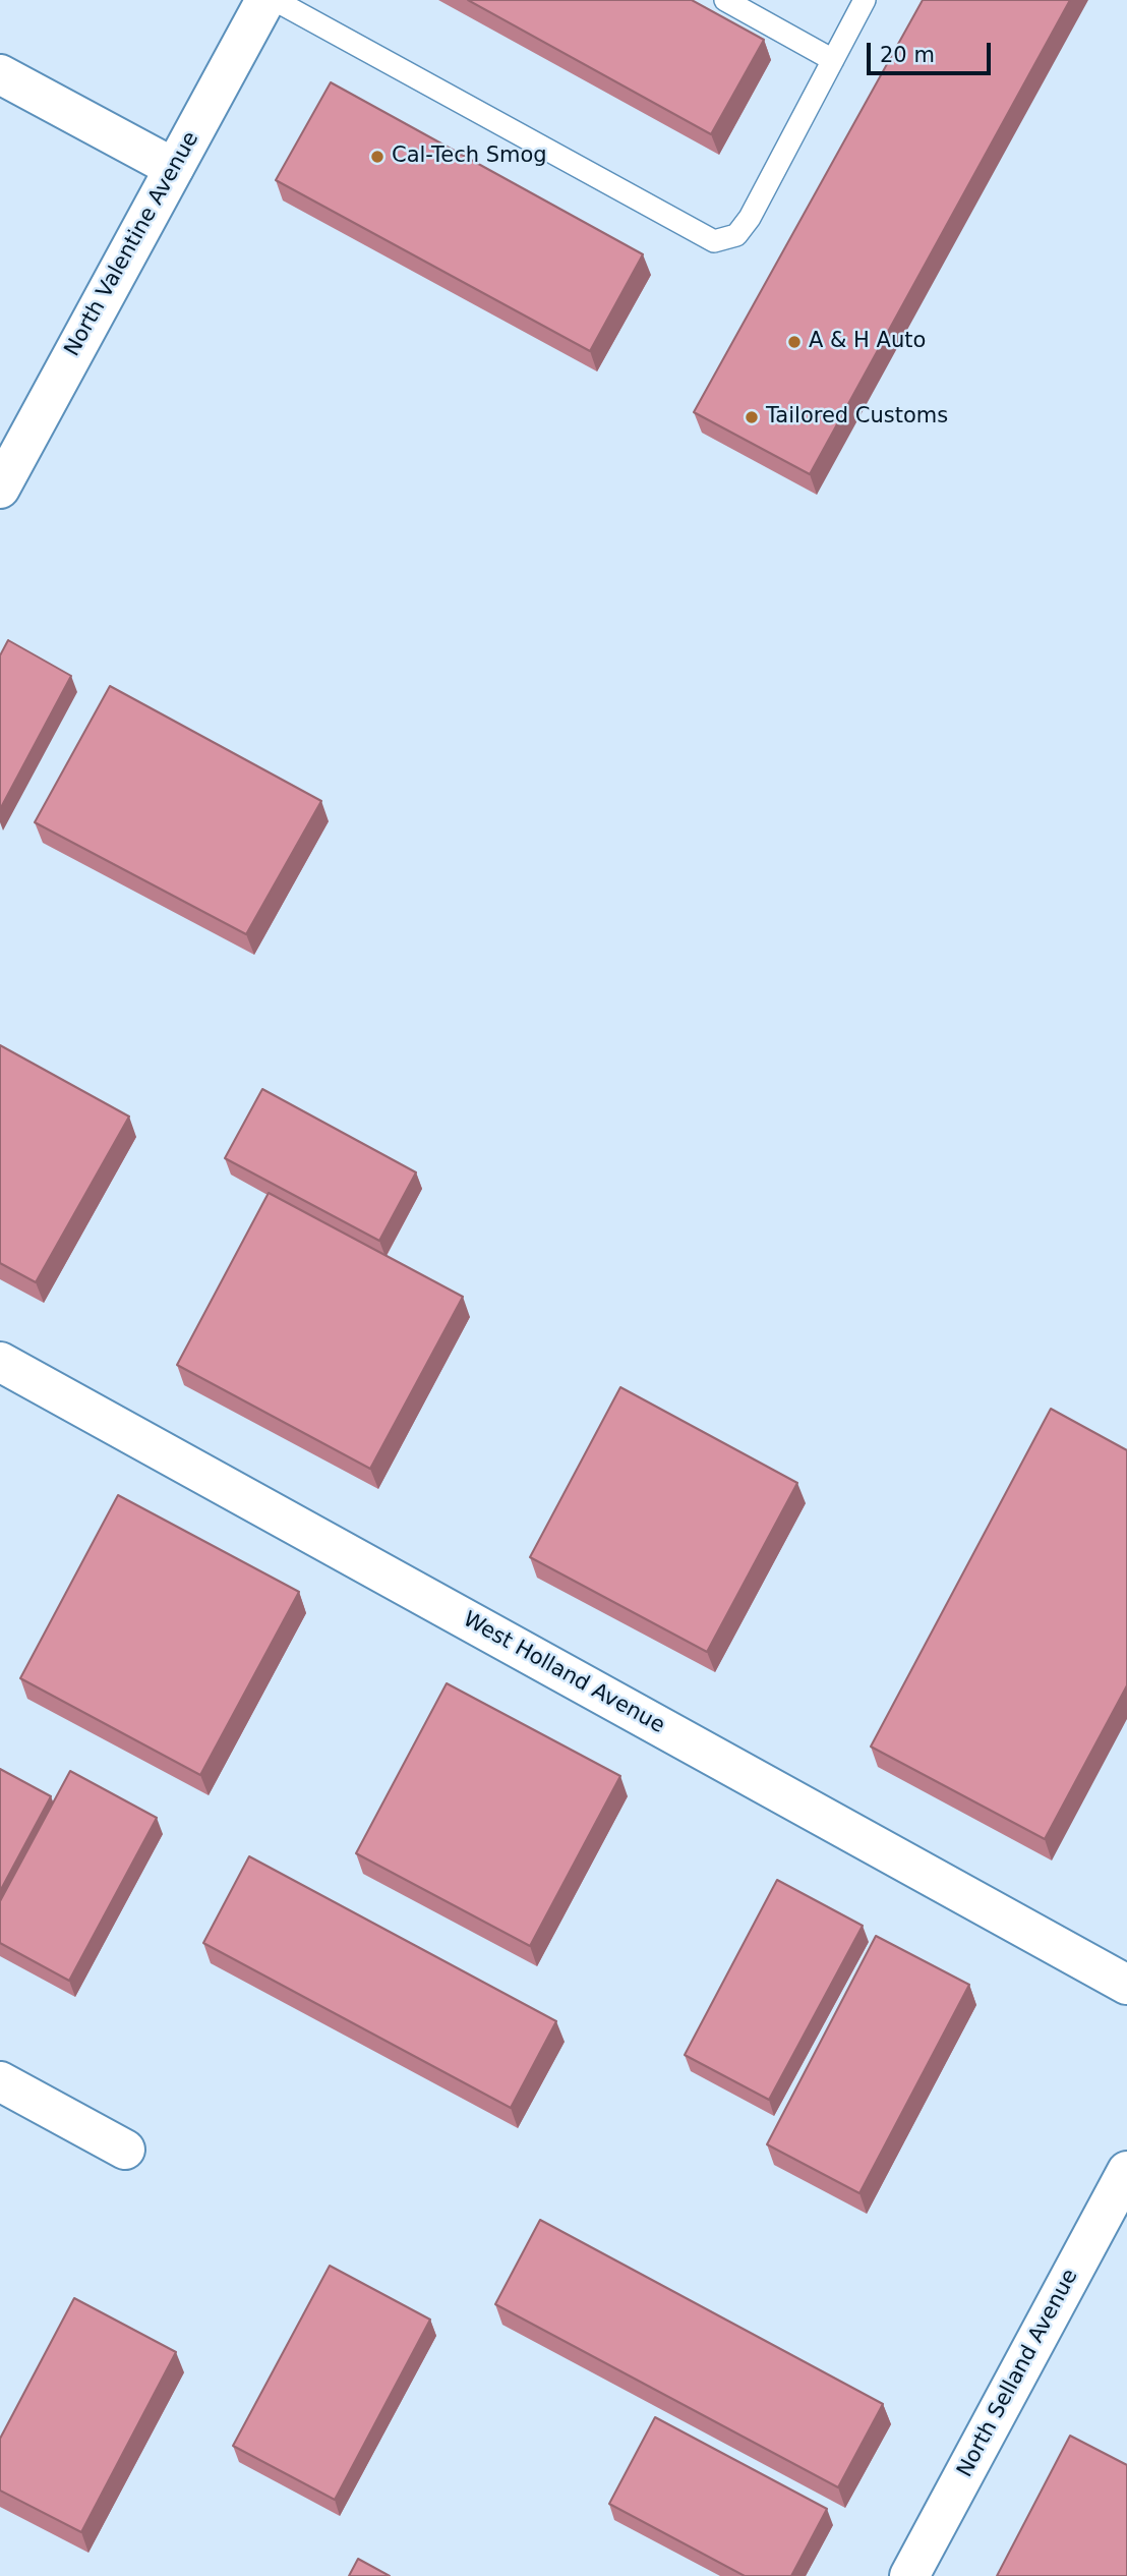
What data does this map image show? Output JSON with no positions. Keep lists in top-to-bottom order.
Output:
{
  "streets": {
    "street": ["North Valentine Avenue", "West Holland Avenue", "North Selland Avenue"]
  },
  "places": ["Cal-Tech Smog", "A & H Auto", "Tailored Customs"],
  "scale_bar": "20 m"
}
